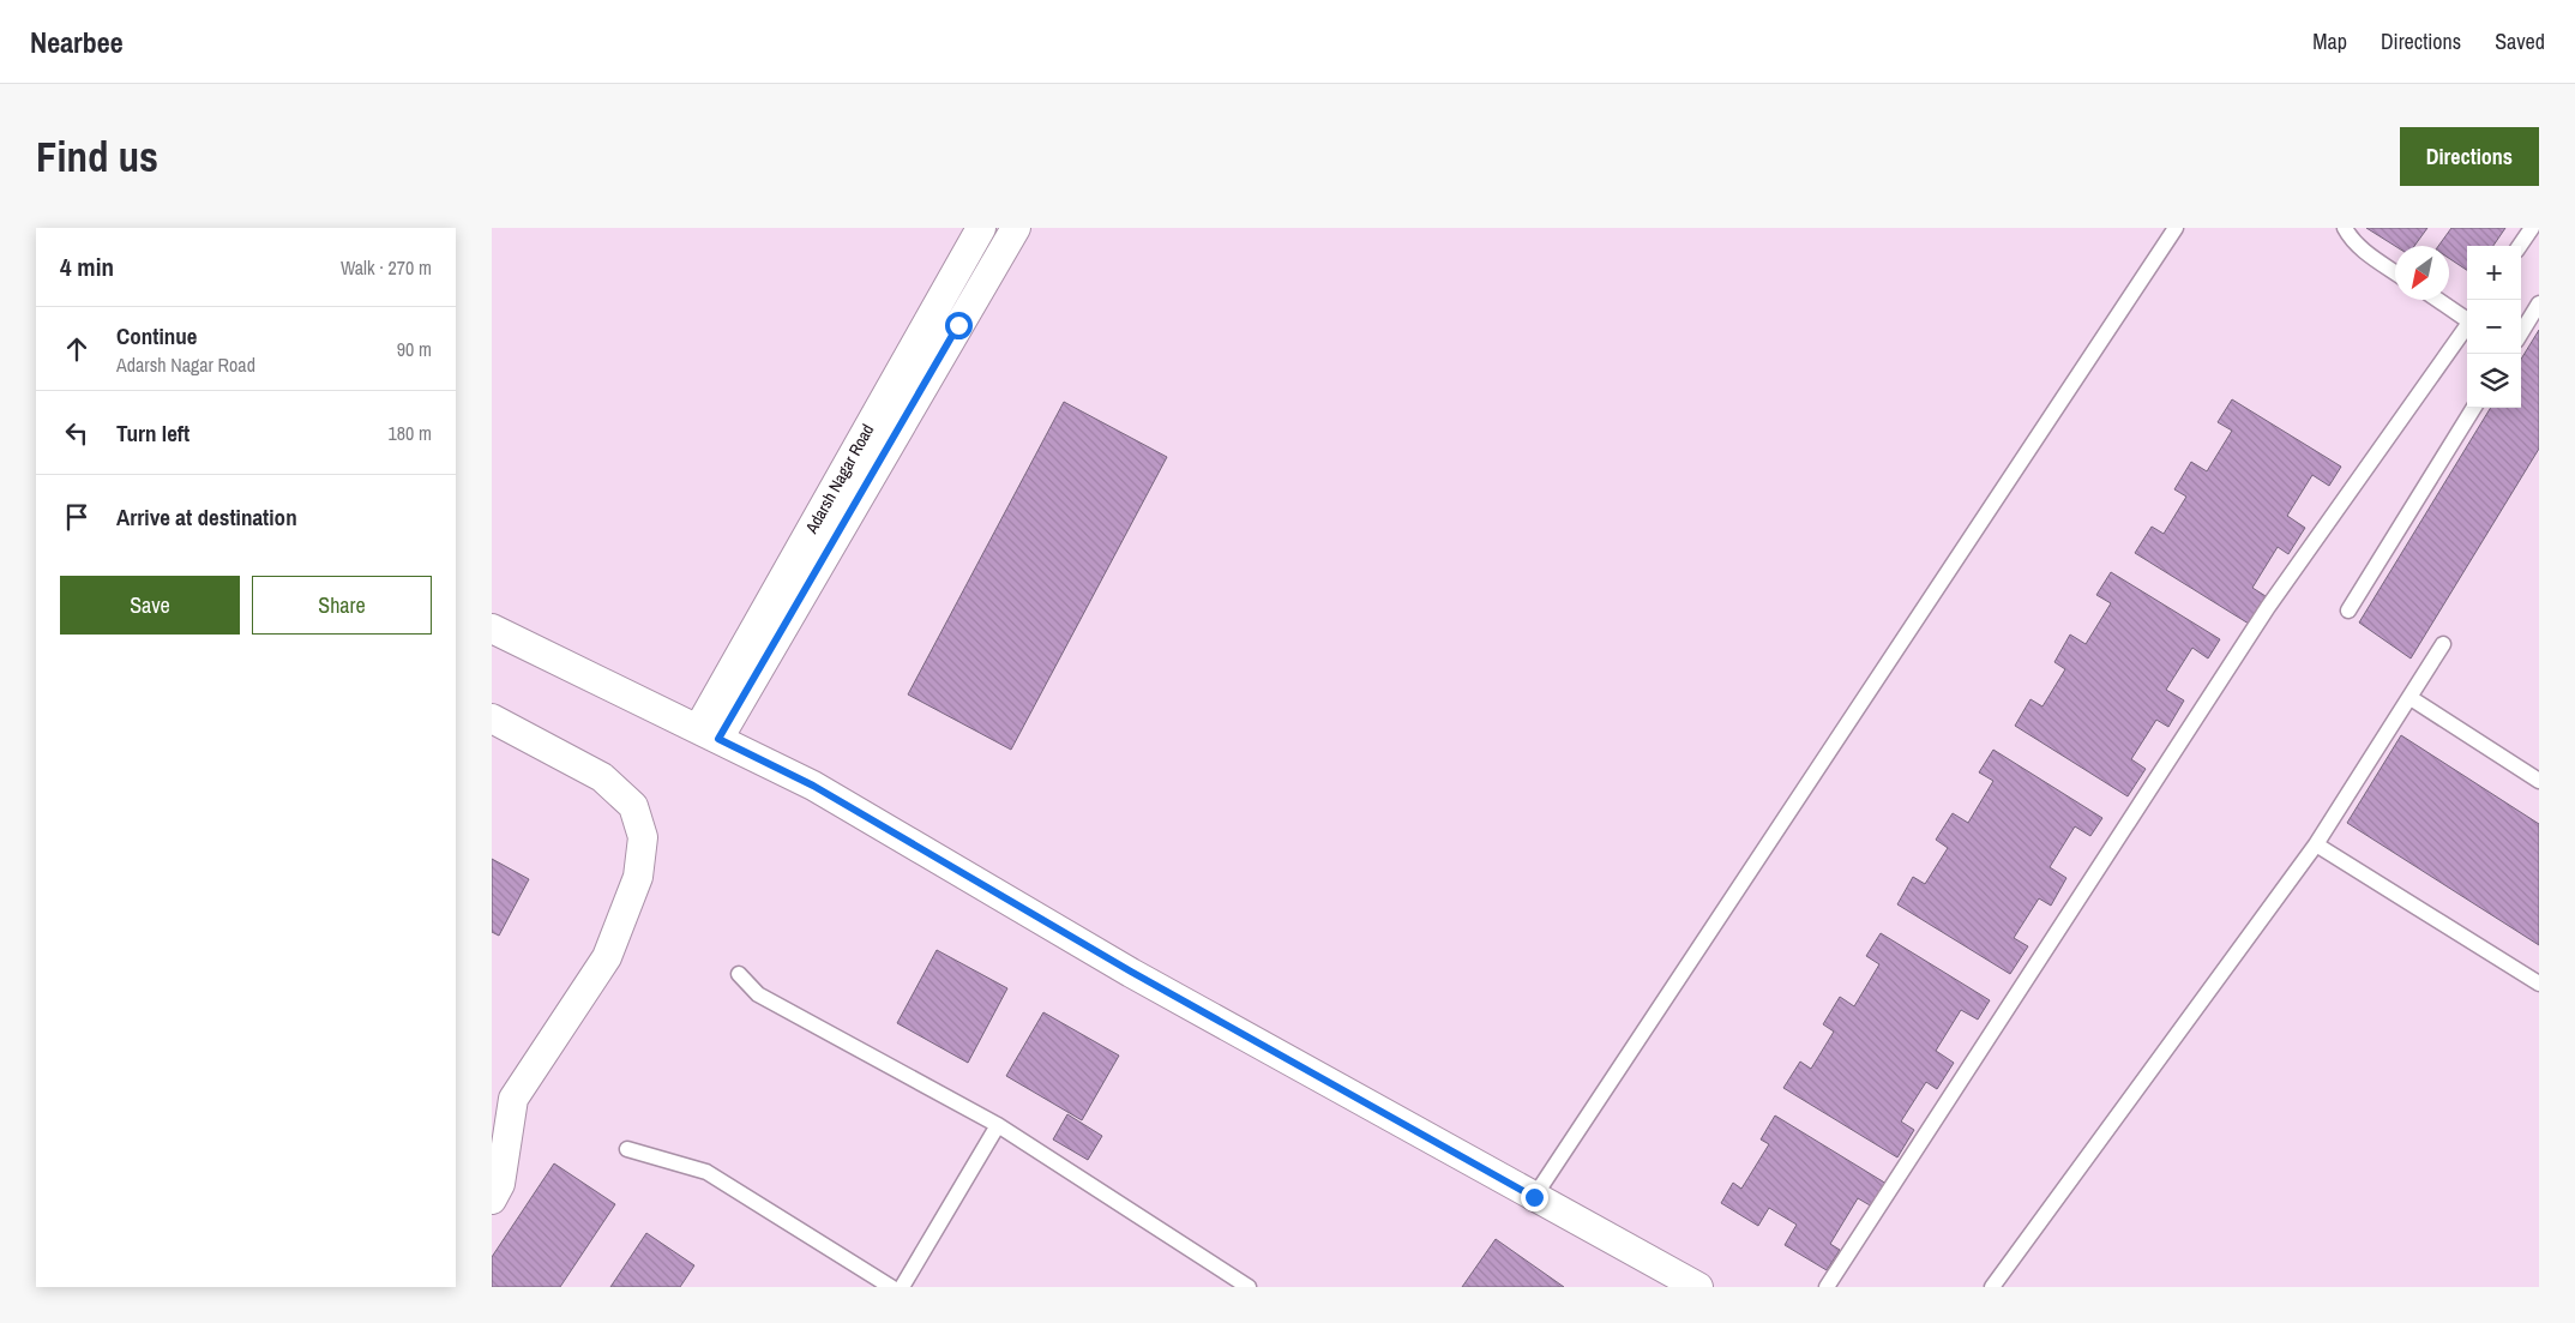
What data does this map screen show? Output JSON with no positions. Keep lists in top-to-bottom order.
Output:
{
  "streets": {
    "street": ["Adarsh Nagar Road"]
  },
  "north": "bottom left",
  "page": {
    "header": "Nearbee",
    "nav": ["Map", "Directions", "Saved"],
    "buttons": [
      "Directions",
      ["Save", "Share"]
    ],
    "title": "Find us",
    "heading": ["4 min", "Walk · 270 m"],
    "map_buttons": ["+", "−"],
    "list": [
      ["Continue", "Adarsh Nagar Road", "90 m"],
      ["Turn left", "180 m"],
      "Arrive at destination"
    ]
  }
}
